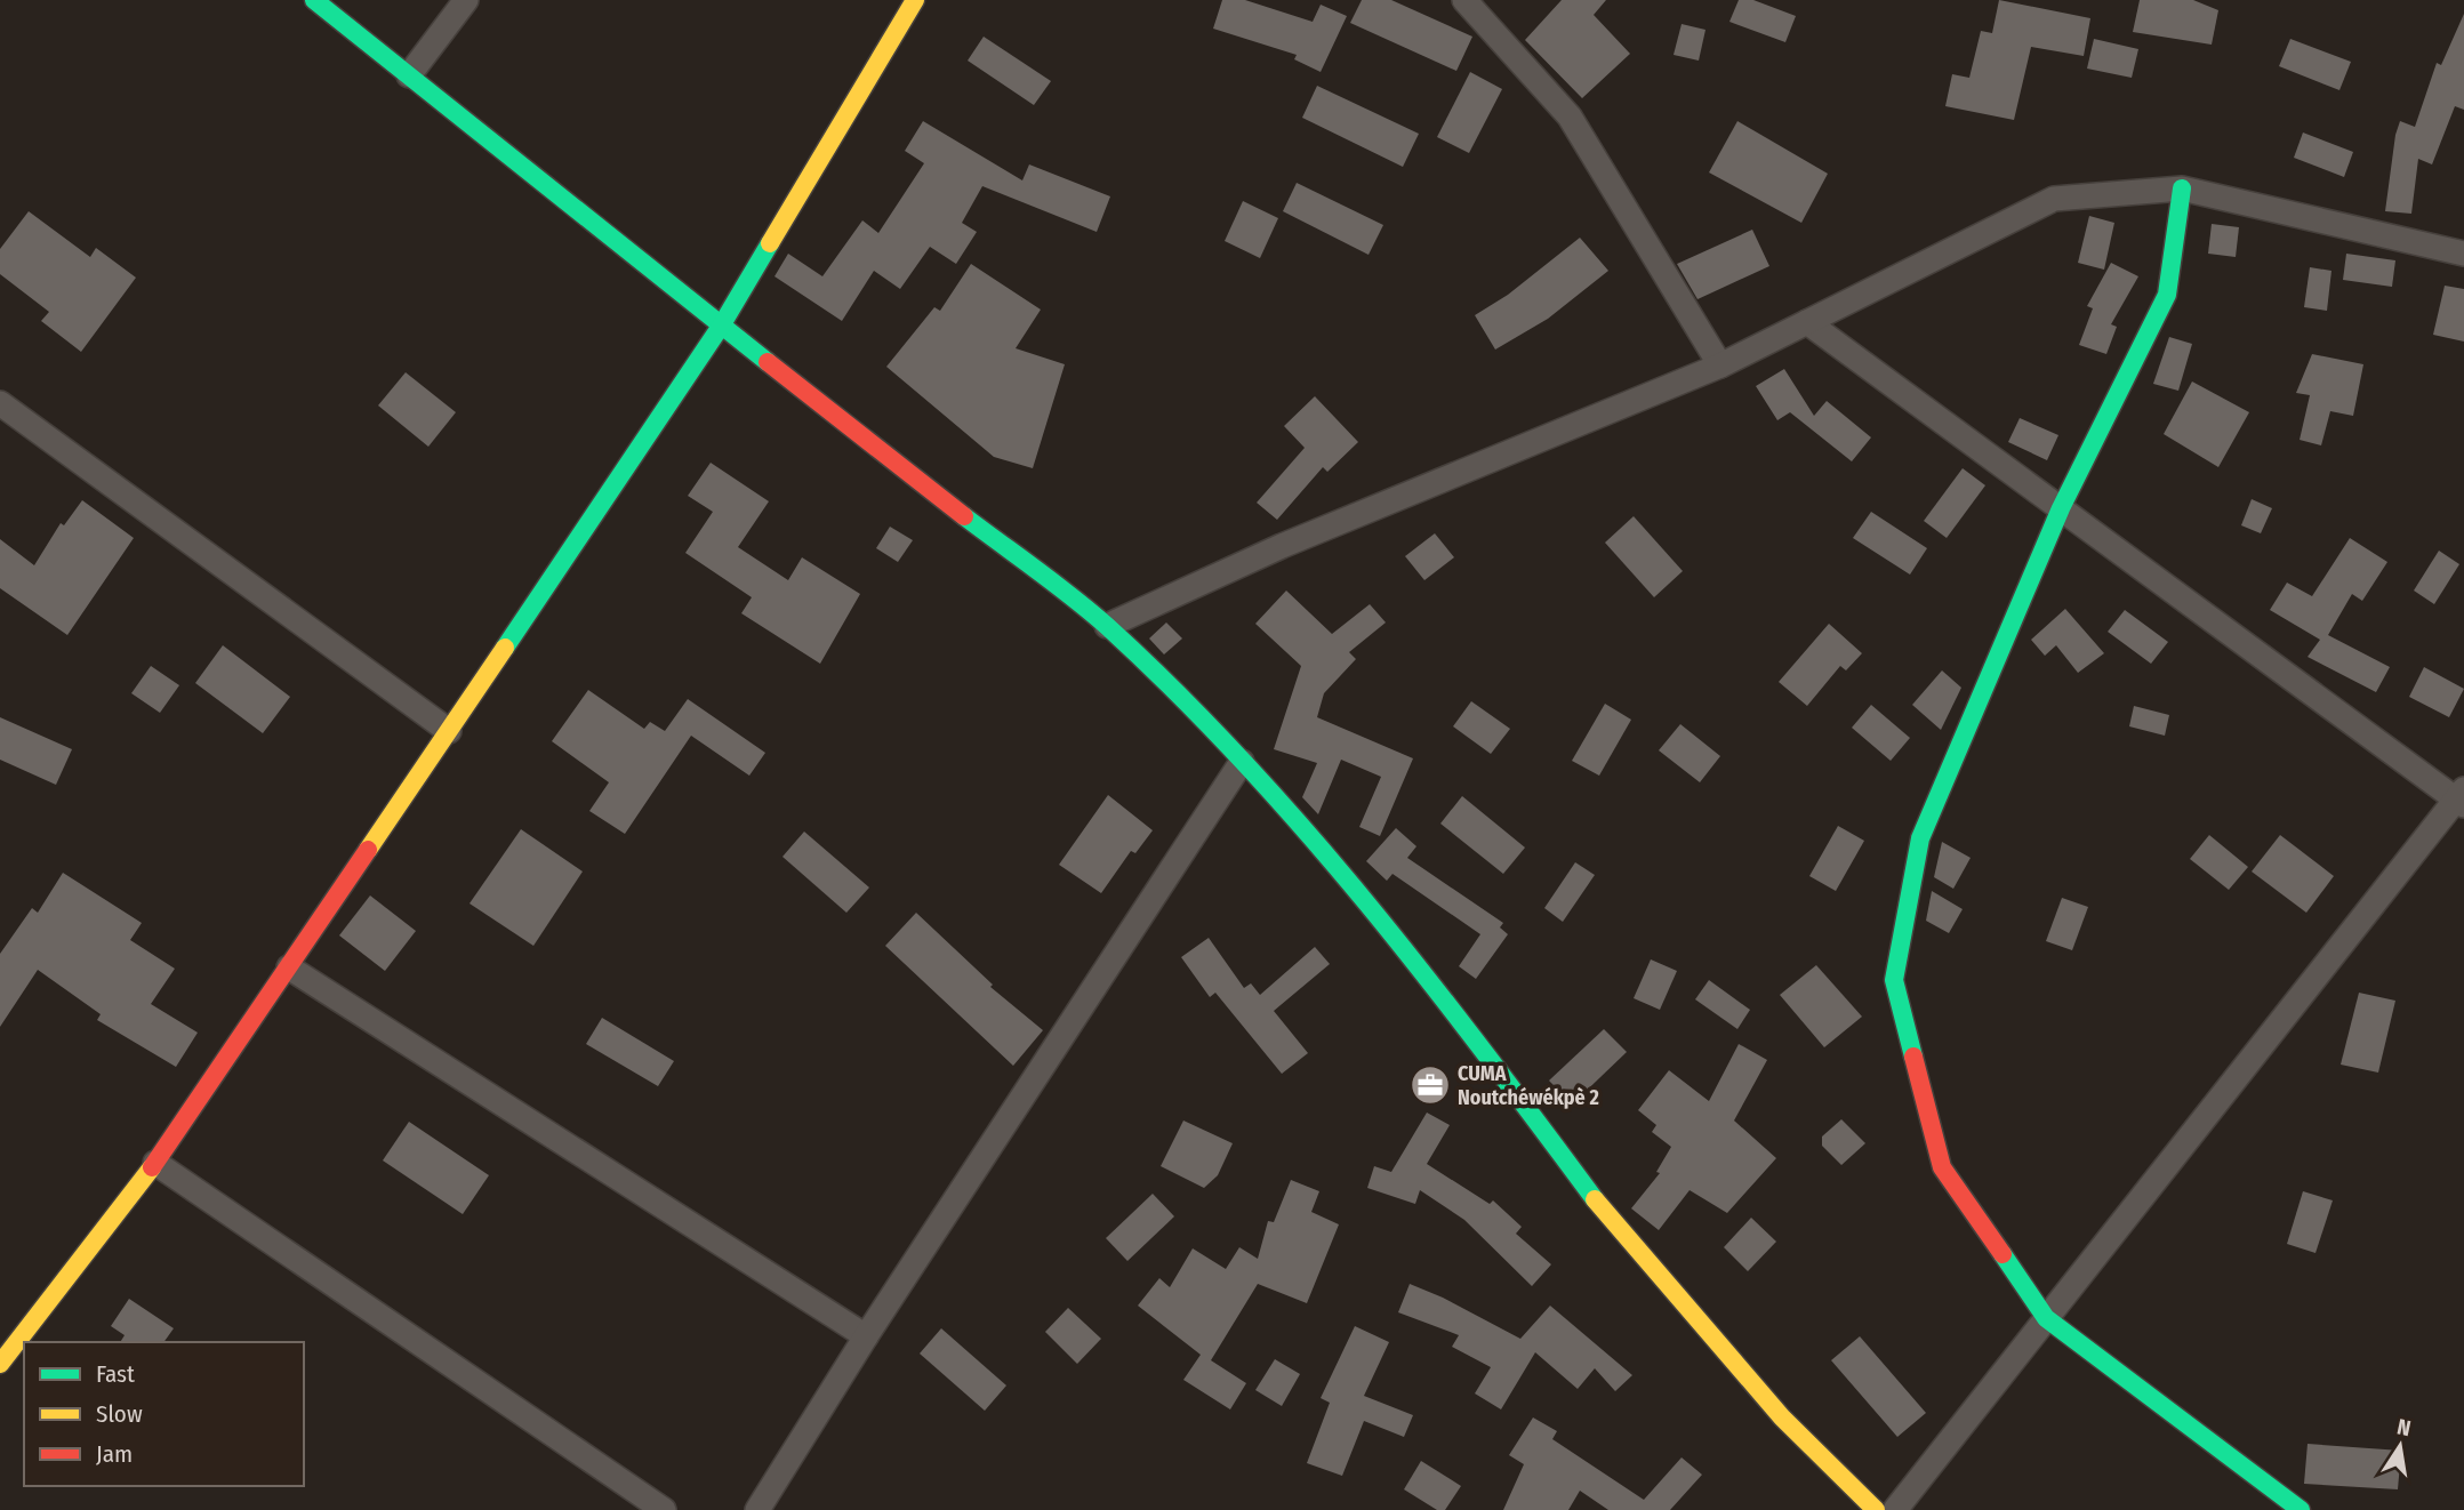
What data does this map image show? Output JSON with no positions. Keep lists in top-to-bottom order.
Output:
{
  "places": {
    "office": ["CUMA Noutchéwékpè 2"]
  },
  "legend": ["Fast", "Slow", "Jam"],
  "north": "top"
}
